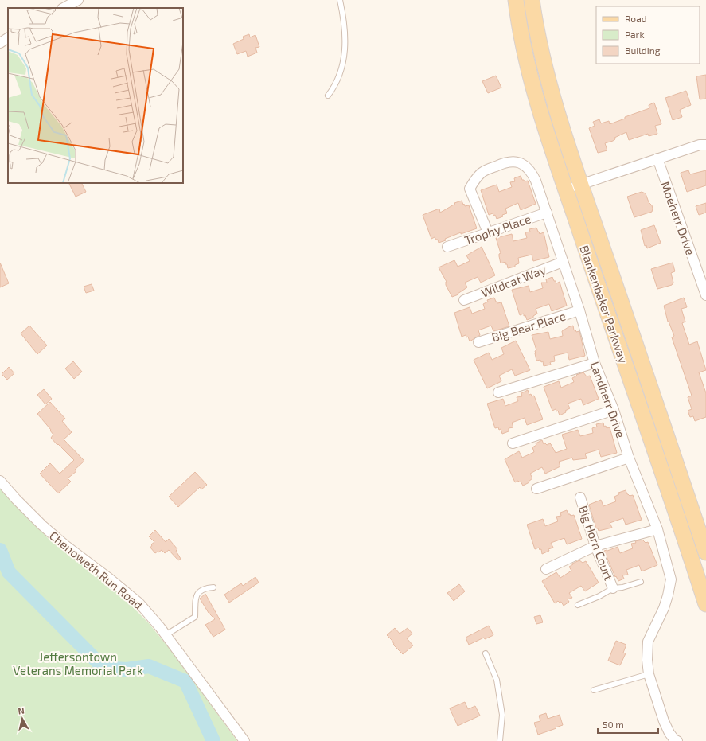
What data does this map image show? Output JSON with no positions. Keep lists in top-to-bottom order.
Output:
{
  "streets": {
    "main road": ["Blankenbaker Parkway"],
    "street": [
      "Moeherr Drive",
      "Trophy Place",
      "Wildcat Way",
      "Big Bear Place",
      "Landherr Drive",
      "Big Horn Court",
      "Chenoweth Run Road"
    ]
  },
  "crossings": [
    ["Trophy Place", "Landherr Drive"],
    ["Wildcat Way", "Landherr Drive"],
    ["Big Bear Place", "Landherr Drive"]
  ],
  "parks": ["Jeffersontown Veterans Memorial Park"],
  "legend": ["Road", "Park", "Building"],
  "scale_bar": "50 m",
  "north": "top"
}
